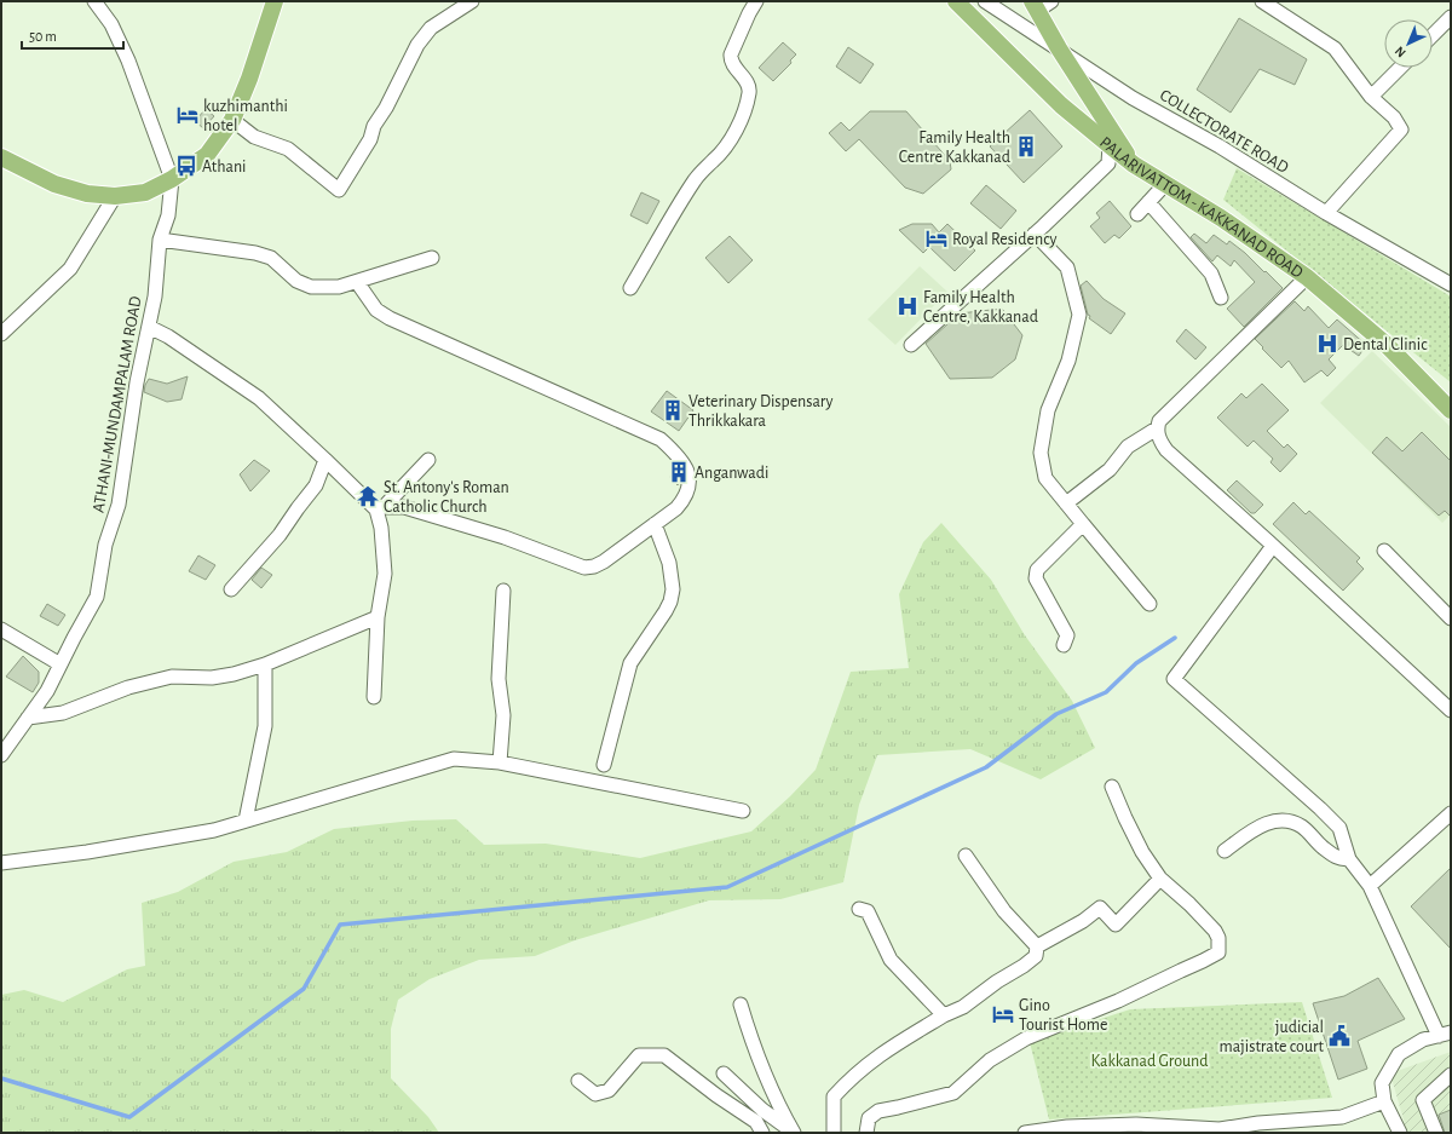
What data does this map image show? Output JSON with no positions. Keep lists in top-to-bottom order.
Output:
{
  "streets": {
    "main road": ["PALARIVATTOM - KAKKANAD ROAD"],
    "street": ["COLLECTORATE ROAD", "ATHANI-MUNDAMPALAM ROAD"]
  },
  "parks": ["Kakkanad Ground"],
  "places": {
    "hotel": ["kuzhimanthi hotel", "Royal Residency", "Gino Tourist Home"],
    "building": ["Family Health Centre Kakkanad", "Veterinary Dispensary Thrikkakara", "Anganwadi"],
    "bus stop": ["Athani"],
    "hospital": ["Family Health Centre, Kakkanad", "Dental Clinic"],
    "temple": ["St. Antony's Roman Catholic Church"],
    "public building": ["judicial majistrate court"]
  },
  "scale_bar": "50 m",
  "north": "bottom left"
}
